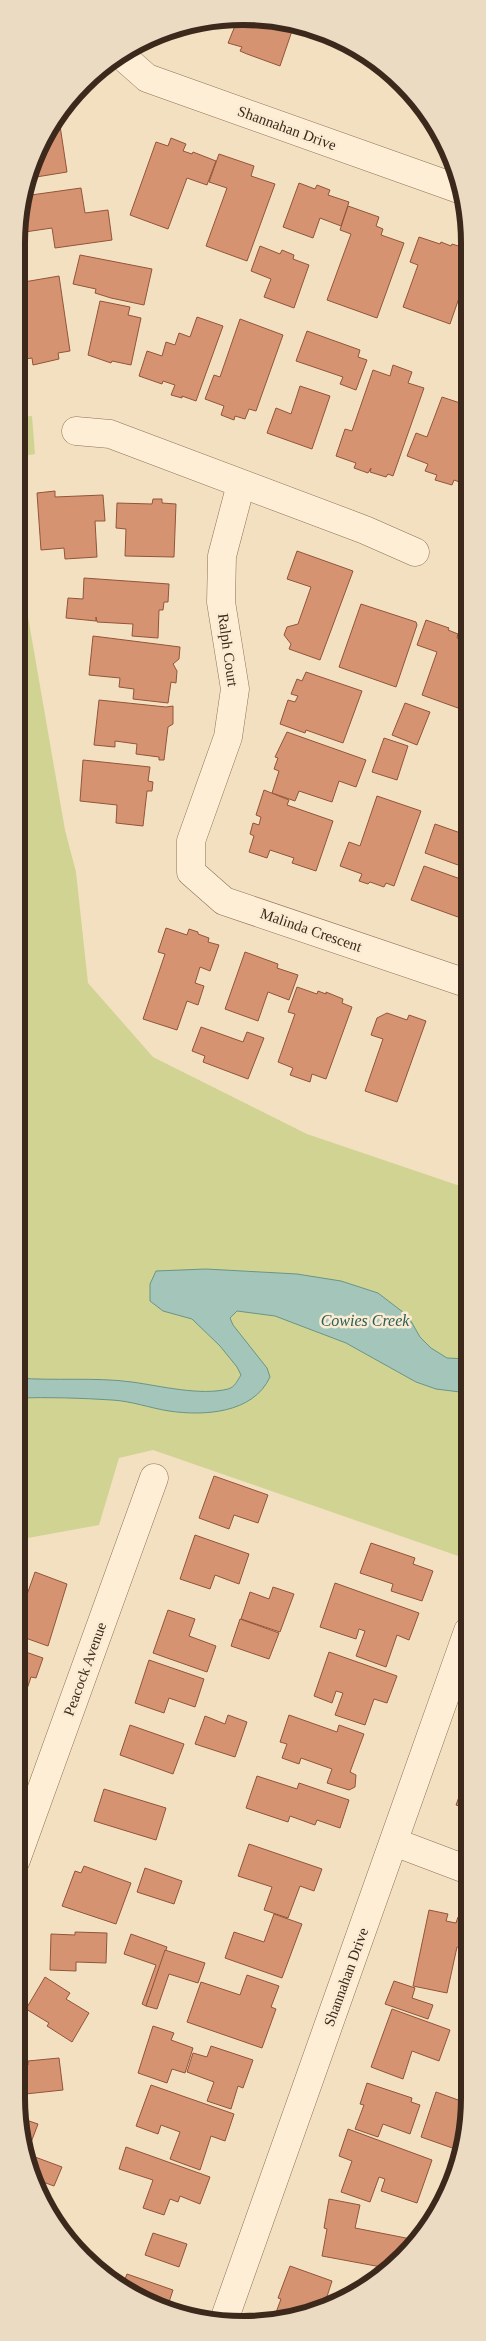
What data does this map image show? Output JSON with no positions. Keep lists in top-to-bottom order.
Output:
{
  "streets": {
    "street": [
      "Shannahan Drive",
      "Ralph Court",
      "Malinda Crescent",
      "Peacock Avenue"
    ]
  },
  "crossings": [
    ["Ralph Court", "Malinda Crescent"]
  ],
  "water": ["Cowies Creek"]
}
